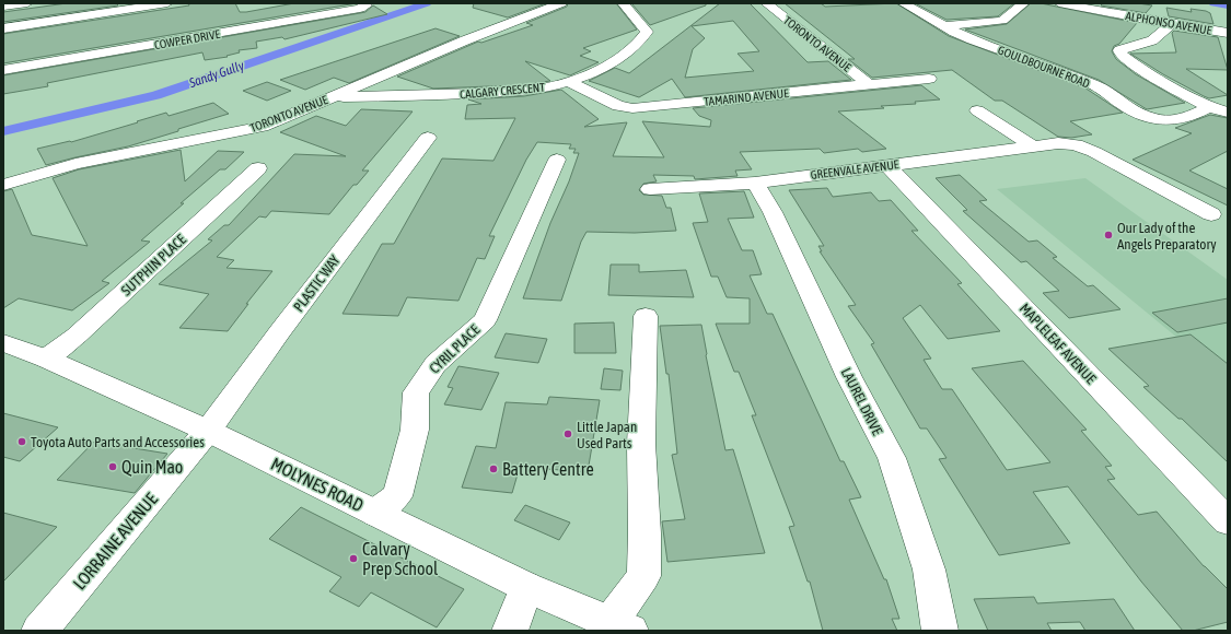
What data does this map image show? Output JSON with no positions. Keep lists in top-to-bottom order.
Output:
{
  "streets": {
    "main road": [
      "ALPHONSO AVENUE",
      "COWPER DRIVE",
      "TORONTO AVENUE",
      "GOULDBOURNE ROAD",
      "CALGARY CRESCENT",
      "TAMARIND AVENUE",
      "GREENVALE AVENUE",
      "SUTPHIN PLACE",
      "PLASTIC WAY",
      "MAPLELEAF AVENUE",
      "CYRIL PLACE",
      "LAUREL DRIVE",
      "MOLYNES ROAD",
      "LORRAINE AVENUE"
    ]
  },
  "crossings": [
    ["TORONTO AVENUE", "CALGARY CRESCENT"],
    ["TORONTO AVENUE", "TAMARIND AVENUE"],
    ["CALGARY CRESCENT", "TAMARIND AVENUE"],
    ["GREENVALE AVENUE", "MAPLELEAF AVENUE"],
    ["GREENVALE AVENUE", "LAUREL DRIVE"],
    ["SUTPHIN PLACE", "MOLYNES ROAD"],
    ["PLASTIC WAY", "MOLYNES ROAD"],
    ["PLASTIC WAY", "LORRAINE AVENUE"],
    ["CYRIL PLACE", "MOLYNES ROAD"],
    ["MOLYNES ROAD", "LORRAINE AVENUE"]
  ],
  "water": ["Sandy Gully"],
  "places": [
    "Our Lady of the Angels Preparatory",
    "Little Japan Used Parts",
    "Toyota Auto Parts and Accessories",
    "Quin Mao",
    "Battery Centre",
    "Calvary Prep School"
  ]
}
